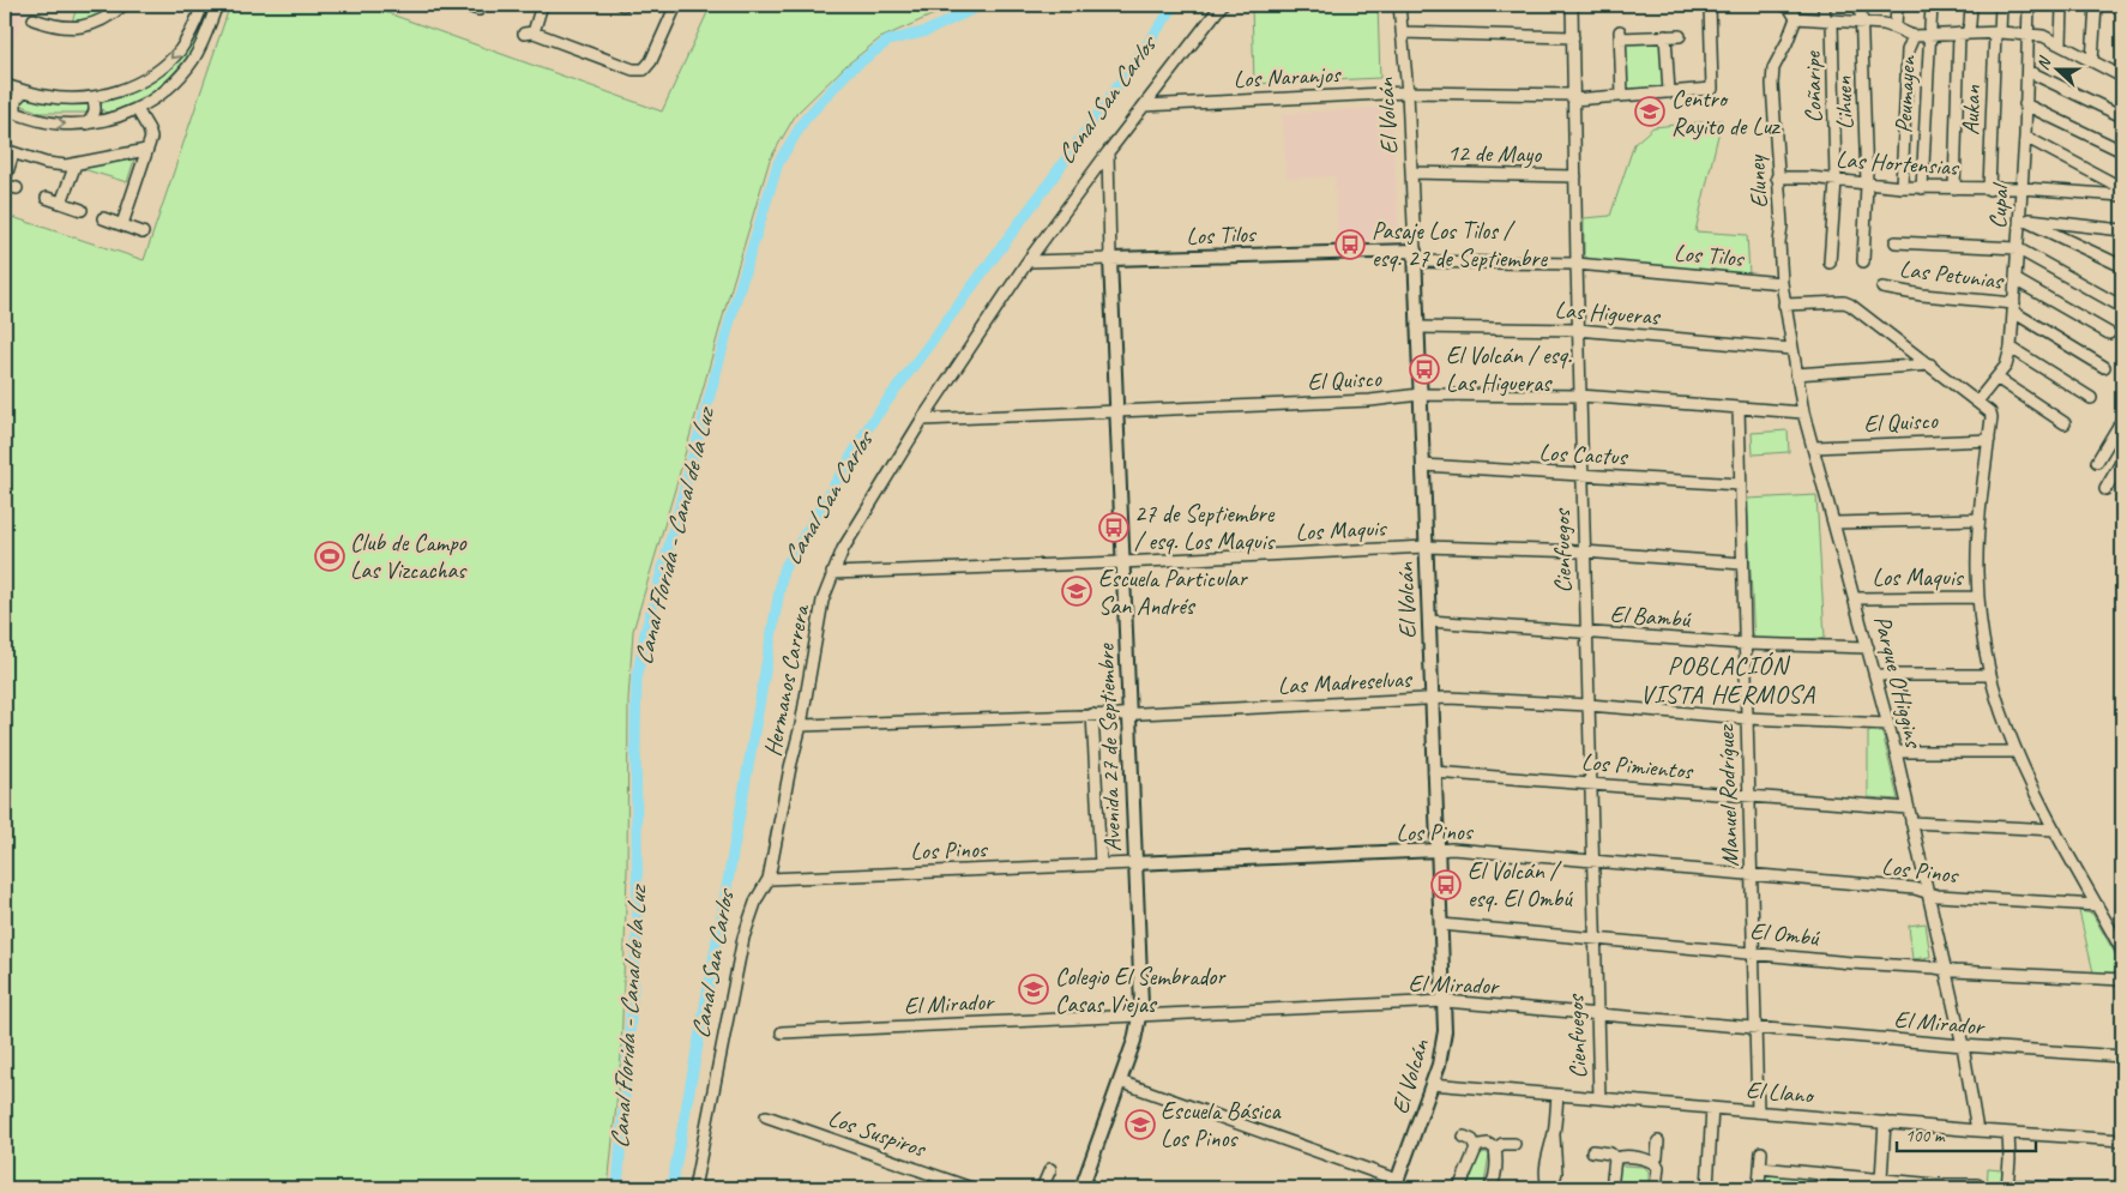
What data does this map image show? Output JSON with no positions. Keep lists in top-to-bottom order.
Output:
{
  "streets": {
    "street": [
      "Los Naranjos",
      "Coñaripe",
      "Peumayen",
      "Lihuen",
      "Aukan",
      "El Volcán",
      "12 de Mayo",
      "Las Hortensias",
      "Eluney",
      "Cupal",
      "Los Tilos",
      "Las Petunias",
      "Las Higueras",
      "El Quisco",
      "Los Cactus",
      "Los Maquis",
      "Cienfuegos",
      "El Bambú",
      "Hermanos Carrera",
      "Parque O'Higgins",
      "Las Madreselvas",
      "Avenida 27 de Septiembre",
      "Los Pimientos",
      "Manuel Rodríguez",
      "Los Pinos",
      "El Ombú",
      "El Mirador",
      "El Llano",
      "Los Suspiros"
    ]
  },
  "crossings": [
    ["Los Naranjos", "El Volcán"],
    ["Los Naranjos", "Cienfuegos"],
    ["Los Naranjos", "Hermanos Carrera"],
    ["Coñaripe", "Las Hortensias"],
    ["Peumayen", "Las Hortensias"],
    ["Lihuen", "Las Hortensias"],
    ["Aukan", "Las Hortensias"],
    ["El Volcán", "12 de Mayo"],
    ["El Volcán", "Los Tilos"],
    ["El Volcán", "Las Higueras"],
    ["El Volcán", "El Quisco"],
    ["El Volcán", "Los Cactus"],
    ["El Volcán", "Los Maquis"],
    ["El Volcán", "El Bambú"],
    ["El Volcán", "Las Madreselvas"],
    ["El Volcán", "Los Pimientos"],
    ["El Volcán", "Los Pinos"],
    ["El Volcán", "El Ombú"],
    ["El Volcán", "El Mirador"],
    ["El Volcán", "El Llano"],
    ["12 de Mayo", "Cienfuegos"],
    ["Las Hortensias", "Eluney"],
    ["Las Hortensias", "Cupal"],
    ["Eluney", "Parque O'Higgins"],
    ["Cupal", "Las Petunias"],
    ["Los Tilos", "Cienfuegos"],
    ["Los Tilos", "Hermanos Carrera"],
    ["Los Tilos", "Parque O'Higgins"],
    ["Los Tilos", "Avenida 27 de Septiembre"],
    ["Las Higueras", "Cienfuegos"],
    ["Las Higueras", "Parque O'Higgins"],
    ["El Quisco", "Cienfuegos"],
    ["El Quisco", "Hermanos Carrera"],
    ["El Quisco", "Parque O'Higgins"],
    ["El Quisco", "Avenida 27 de Septiembre"],
    ["El Quisco", "Manuel Rodríguez"],
    ["Los Cactus", "Cienfuegos"],
    ["Los Cactus", "Manuel Rodríguez"],
    ["Los Maquis", "Cienfuegos"],
    ["Los Maquis", "Hermanos Carrera"],
    ["Los Maquis", "Parque O'Higgins"],
    ["Los Maquis", "Avenida 27 de Septiembre"],
    ["Los Maquis", "Manuel Rodríguez"],
    ["Cienfuegos", "El Bambú"],
    ["Cienfuegos", "Las Madreselvas"],
    ["Cienfuegos", "Los Pimientos"],
    ["Cienfuegos", "Los Pinos"],
    ["Cienfuegos", "El Ombú"],
    ["Cienfuegos", "El Mirador"],
    ["Cienfuegos", "El Llano"],
    ["El Bambú", "Parque O'Higgins"],
    ["El Bambú", "Manuel Rodríguez"],
    ["Hermanos Carrera", "Las Madreselvas"],
    ["Hermanos Carrera", "Avenida 27 de Septiembre"],
    ["Hermanos Carrera", "Los Pinos"],
    ["Parque O'Higgins", "Las Madreselvas"],
    ["Parque O'Higgins", "Los Pimientos"],
    ["Parque O'Higgins", "Los Pinos"],
    ["Parque O'Higgins", "El Ombú"],
    ["Parque O'Higgins", "El Mirador"],
    ["Parque O'Higgins", "El Llano"],
    ["Las Madreselvas", "Avenida 27 de Septiembre"],
    ["Las Madreselvas", "Manuel Rodríguez"],
    ["Avenida 27 de Septiembre", "Los Pinos"],
    ["Avenida 27 de Septiembre", "El Mirador"],
    ["Los Pimientos", "Manuel Rodríguez"],
    ["Manuel Rodríguez", "Los Pinos"],
    ["Manuel Rodríguez", "El Ombú"],
    ["Manuel Rodríguez", "El Mirador"],
    ["Manuel Rodríguez", "El Llano"]
  ],
  "districts": ["POBLACIÓN VISTA HERMOSA"],
  "water": ["Canal San Carlos", "Canal Florida - Canal de la Luz"],
  "places": {
    "school or university": [
      "Centro Rayito de Luz",
      "Escuela Particular San Andrés",
      "Colegio El Sembrador Casas Viejas",
      "Escuela Básica Los Pinos"
    ],
    "bus stop": [
      "Pasaje Los Tilos / esq. 27 de Septiembre",
      "El Volcán / esq. Las Higueras",
      "27 de Septiembre / esq. Los Maquis",
      "El Volcán / esq. El Ombú"
    ],
    "sports": ["Club de Campo Las Vizcachas"]
  },
  "scale_bar": "100 m",
  "north": "left"
}
